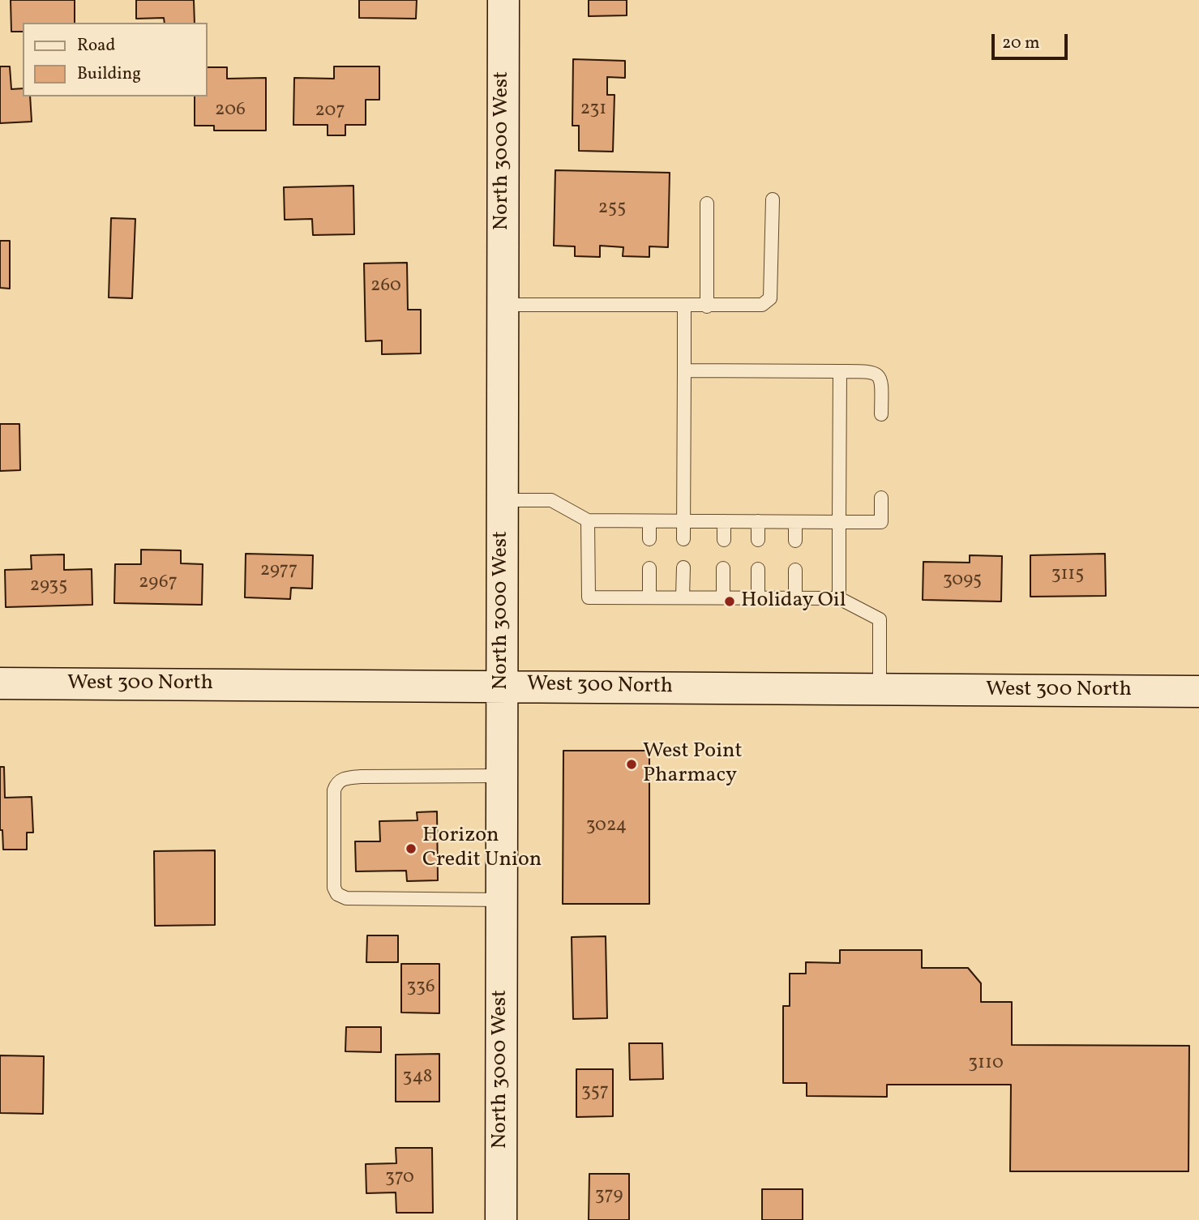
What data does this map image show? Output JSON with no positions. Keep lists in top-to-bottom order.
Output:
{
  "streets": {
    "main road": ["North 3000 West", "West 300 North"]
  },
  "crossings": [
    ["North 3000 West", "West 300 North"]
  ],
  "places": ["Holiday Oil", "West Point Pharmacy", "Horizon Credit Union"],
  "house_numbers": [
    "231",
    "206",
    "207",
    "255",
    "260",
    "2977",
    "3115",
    "3095",
    "2967",
    "2935",
    "3024",
    "336",
    "3110",
    "348",
    "357",
    "370",
    "379"
  ],
  "legend": ["Road", "Building"],
  "scale_bar": "20 m"
}
